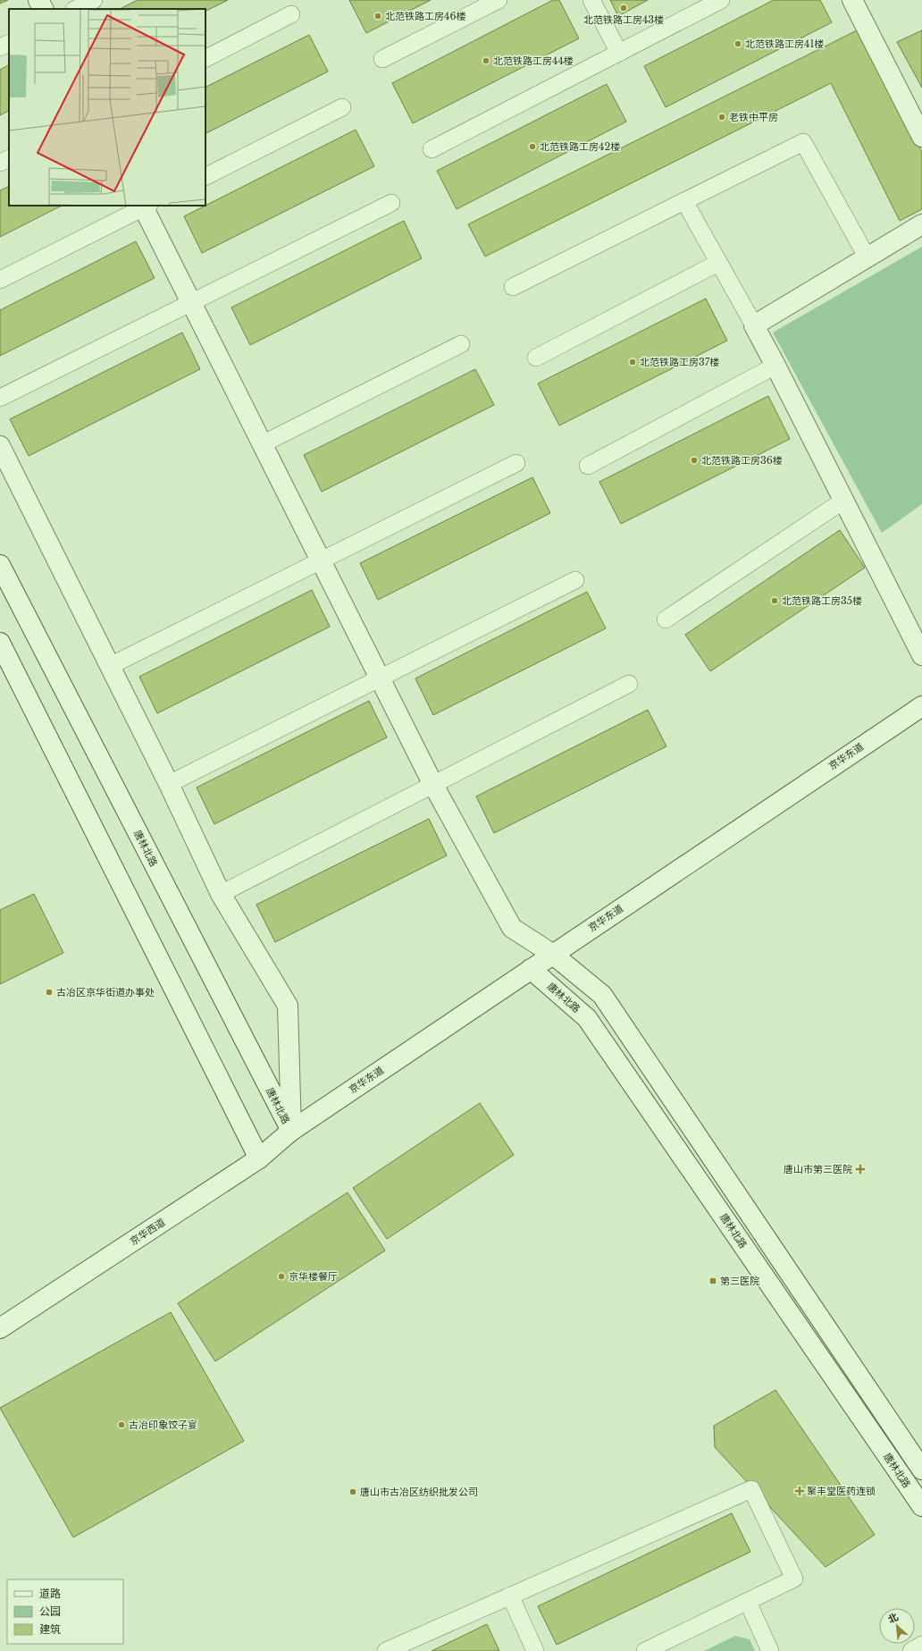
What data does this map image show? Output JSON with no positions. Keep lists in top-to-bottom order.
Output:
{
  "streets": {
    "main road": ["京华东道", "唐林北路", "京华西道"]
  },
  "crossings": [
    ["京华东道", "唐林北路"],
    ["京华东道", "京华西道"],
    ["唐林北路", "京华西道"]
  ],
  "places": {
    "other": [
      "北范铁路工房43楼",
      "北范铁路工房46楼",
      "北范铁路工房41楼",
      "北范铁路工房44楼",
      "老铁中平房",
      "北范铁路工房42楼",
      "北范铁路工房37楼",
      "北范铁路工房36楼",
      "北范铁路工房35楼",
      "古冶区京华街道办事处",
      "京华楼餐厅",
      "古冶印象饺子宴",
      "唐山市古冶区纺织批发公司"
    ],
    "health": ["唐山市第三医院", "聚丰堂医药连锁"],
    "transit": ["第三医院"]
  },
  "legend": ["道路", "公园", "建筑"],
  "north": "top left"
}
